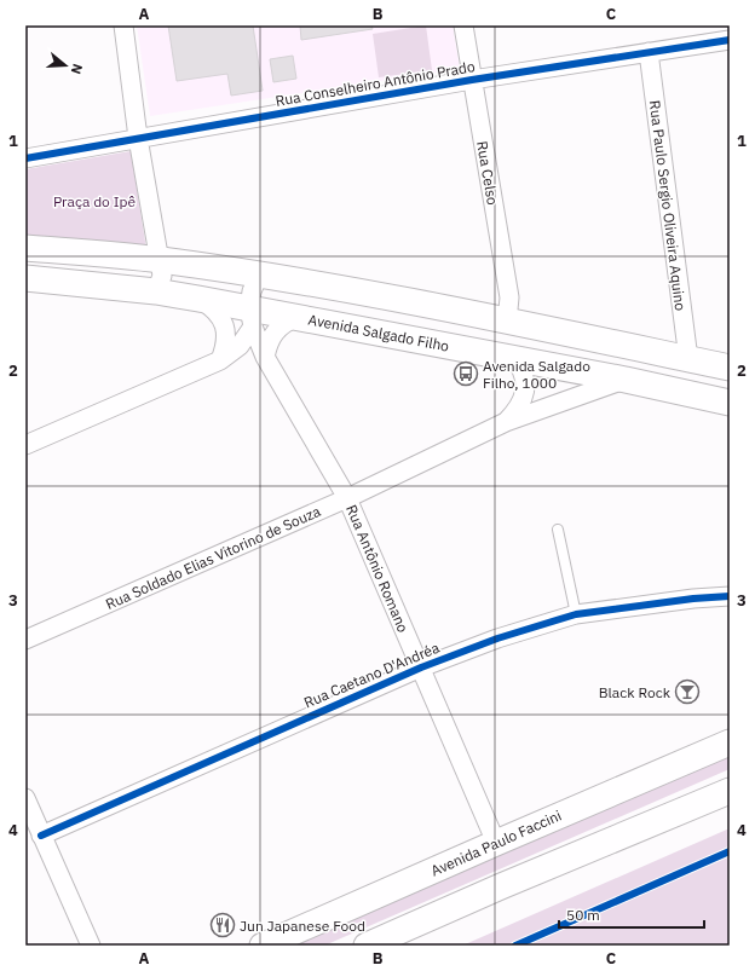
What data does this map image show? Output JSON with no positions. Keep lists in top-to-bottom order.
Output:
{
  "streets": {
    "main road": ["Avenida Salgado Filho", "Avenida Paulo Faccini"],
    "street": [
      "Rua Conselheiro Antônio Prado",
      "Rua Celso",
      "Rua Paulo Sergio Oliveira Aquino",
      "Rua Soldado Elias Vitorino de Souza",
      "Rua Antônio Romano",
      "Rua Caetano D'Andréa"
    ]
  },
  "crossings": [
    ["Rua Conselheiro Antônio Prado", "Rua Celso"],
    ["Rua Conselheiro Antônio Prado", "Rua Paulo Sergio Oliveira Aquino"],
    ["Avenida Salgado Filho", "Rua Soldado Elias Vitorino de Souza"],
    ["Avenida Salgado Filho", "Rua Antônio Romano"],
    ["Rua Soldado Elias Vitorino de Souza", "Rua Antônio Romano"],
    ["Rua Antônio Romano", "Rua Caetano D'Andréa"],
    ["Rua Antônio Romano", "Avenida Paulo Faccini"]
  ],
  "parks": ["Praça do Ipê"],
  "places": {
    "bus stop": ["Avenida Salgado Filho, 1000"],
    "bar": ["Black Rock"],
    "restaurant": ["Jun Japanese Food"]
  },
  "scale_bar": "50 m",
  "north": "right",
  "grid": {
    "columns": ["A", "B", "C"],
    "rows": [
      "1",
      "2",
      "3",
      "4"
    ]
  }
}
